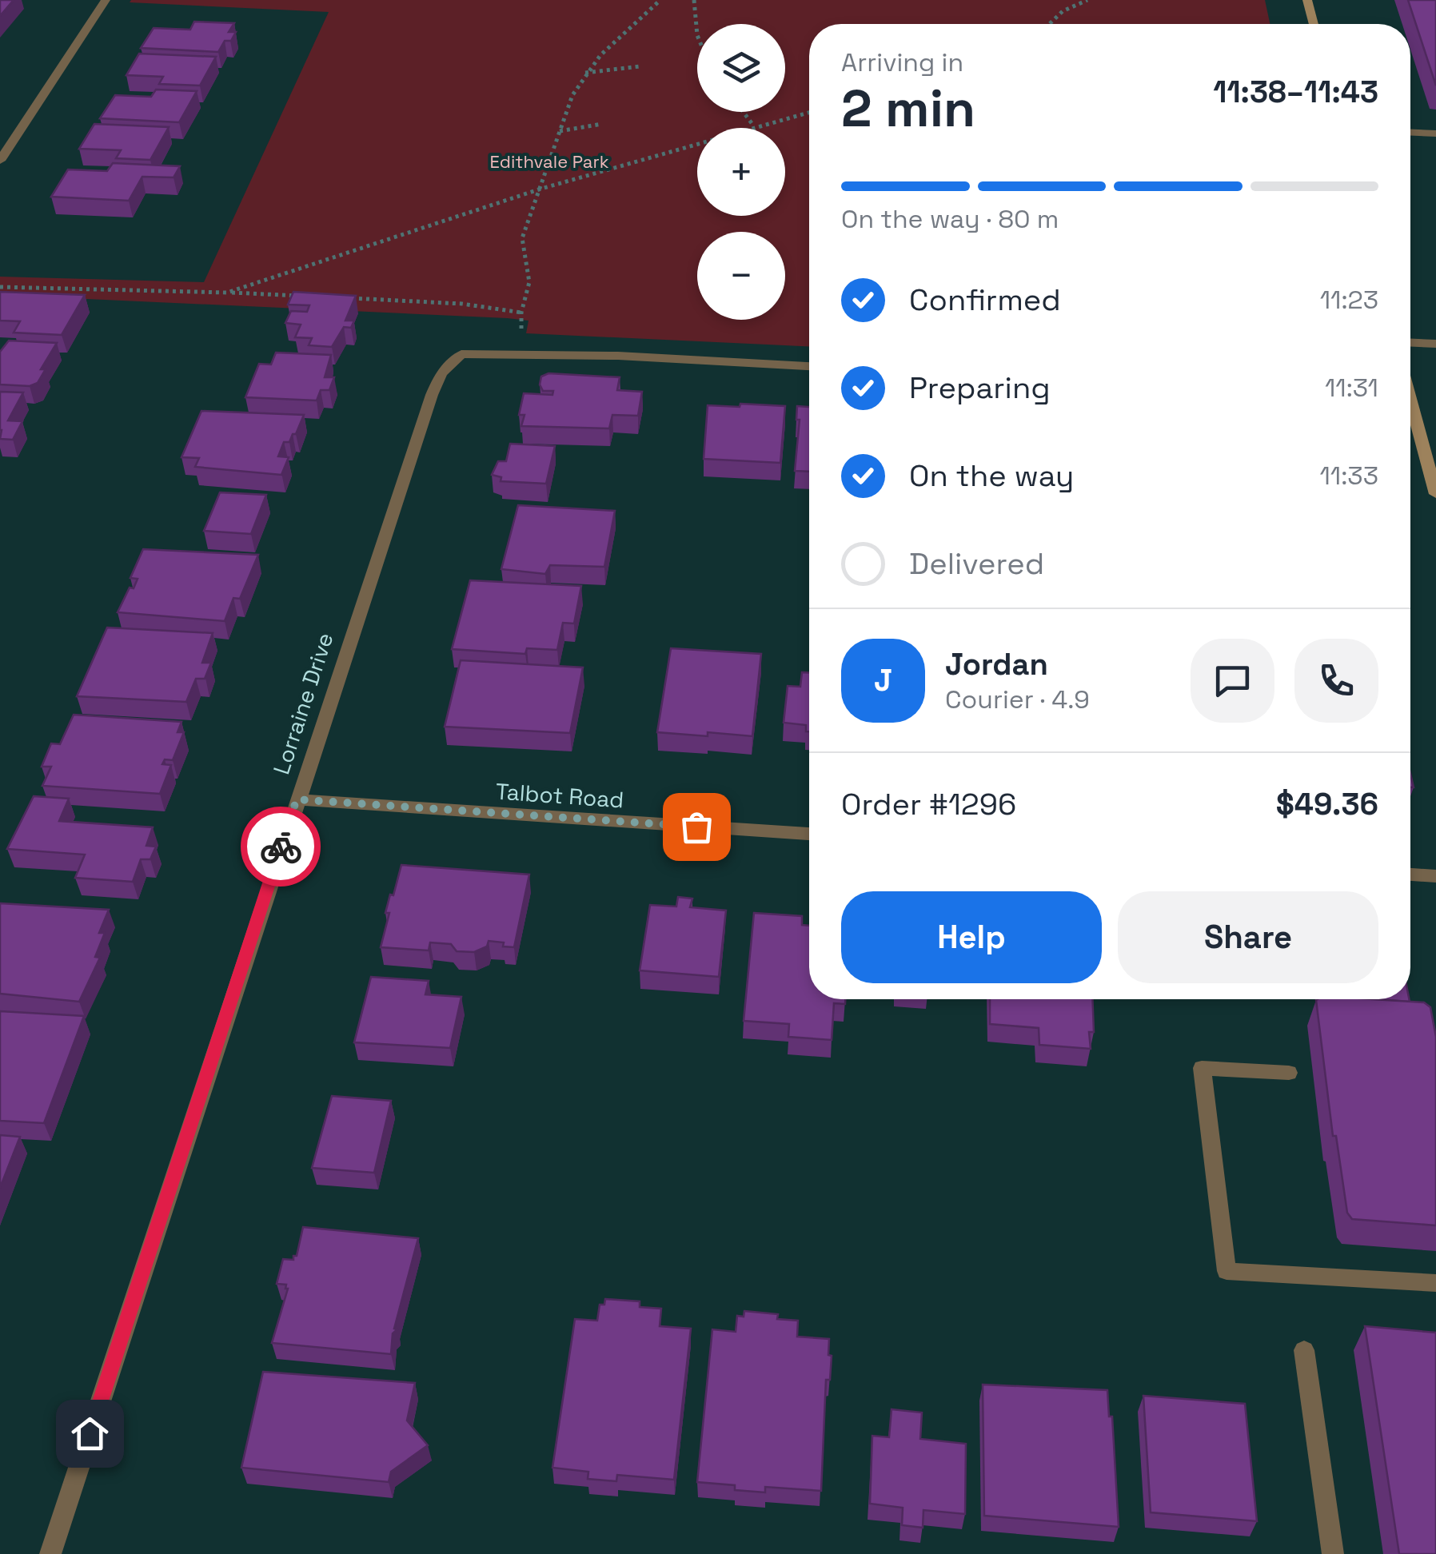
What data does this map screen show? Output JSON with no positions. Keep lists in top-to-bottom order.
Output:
{
  "streets": {
    "street": ["Lorraine Drive", "Talbot Road"]
  },
  "crossings": [
    ["Lorraine Drive", "Talbot Road"]
  ],
  "parks": ["Edithvale Park"],
  "page": {
    "map_buttons": ["+", "−"],
    "heading": ["2 min", "Arriving in", "11:38–11:43"],
    "panel": [
      "Jordan",
      "Courier · 4.9",
      "Order #1296",
      "$49.36"
    ],
    "bar": "On the way · 80 m",
    "list": [
      ["Confirmed", "11:23"],
      ["Preparing", "11:31"],
      ["On the way", "11:33"],
      "Delivered"
    ],
    "round": "J",
    "buttons": ["Help", "Share"]
  }
}
